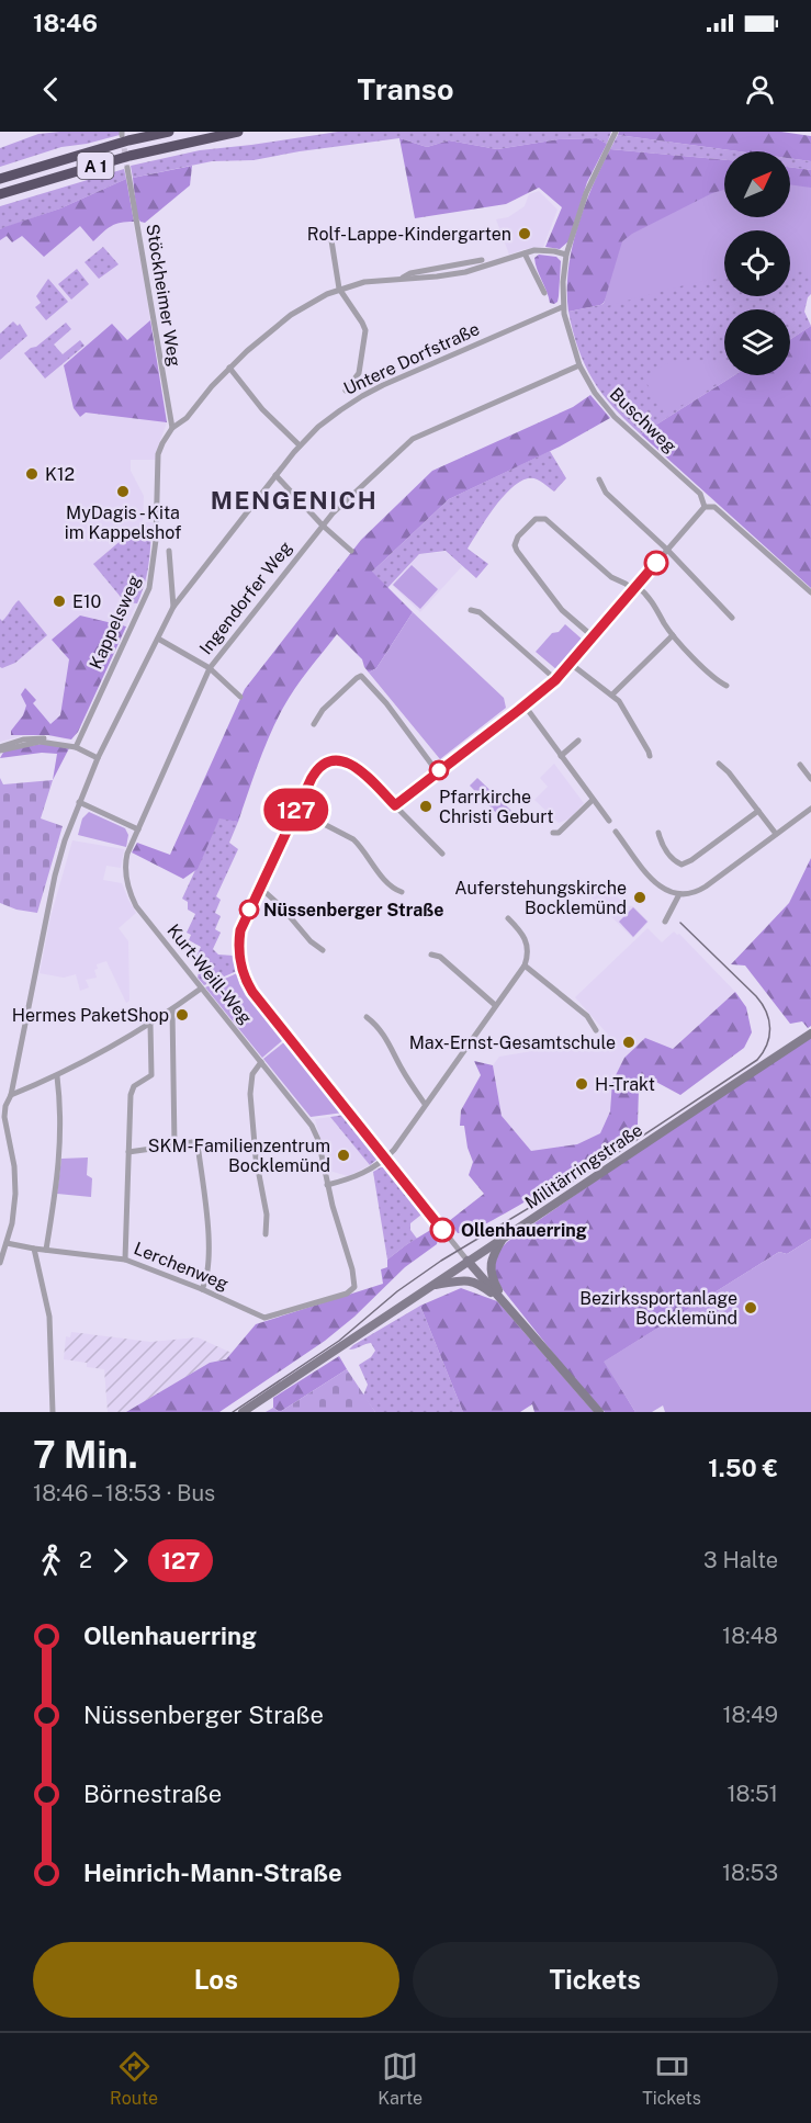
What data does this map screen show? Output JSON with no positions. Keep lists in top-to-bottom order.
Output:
{
  "streets": {
    "highway": ["A 1"],
    "main road": ["Militärringstraße"],
    "street": [
      "Stöckheimer Weg",
      "Untere Dorfstraße",
      "Buschweg",
      "Ingendorfer Weg",
      "Kappelsweg",
      "Kurt-Weill-Weg",
      "Lerchenweg"
    ]
  },
  "crossings": [
    ["Stöckheimer Weg", "Kappelsweg"],
    ["Untere Dorfstraße", "Buschweg"],
    ["Buschweg", "Ingendorfer Weg"],
    ["Ingendorfer Weg", "Kurt-Weill-Weg"],
    ["Kurt-Weill-Weg", "Lerchenweg"]
  ],
  "districts": ["MENGENICH"],
  "places": [
    "Rolf-Lappe-Kindergarten",
    "K12",
    "MyDagis - Kita im Kappelshof",
    "E10",
    "Pfarrkirche Christi Geburt",
    "Auferstehungskirche Bocklemünd",
    "Nüssenberger Straße",
    "Hermes PaketShop",
    "Max-Ernst-Gesamtschule",
    "H-Trakt",
    "SKM-Familienzentrum Bocklemünd",
    "Ollenhauerring",
    "Bezirkssportanlage Bocklemünd"
  ],
  "lines": ["bus line 127"],
  "north": "top right",
  "page": {
    "status": "18:46",
    "header": "Transo",
    "on_map": "127",
    "heading": ["7 Min.", "18:46 – 18:53 · Bus", "1.50 €"],
    "legs": ["2", "127", "3 Halte"],
    "list": [
      {
        "name": "Ollenhauerring",
        "value": "18:48"
      },
      {
        "name": "Nüssenberger Straße",
        "value": "18:49"
      },
      {
        "name": "Börnestraße",
        "value": "18:51"
      },
      {
        "name": "Heinrich-Mann-Straße",
        "value": "18:53"
      }
    ],
    "buttons": ["Los", "Tickets"],
    "tabs": ["Route", "Karte", "Tickets"]
  }
}
